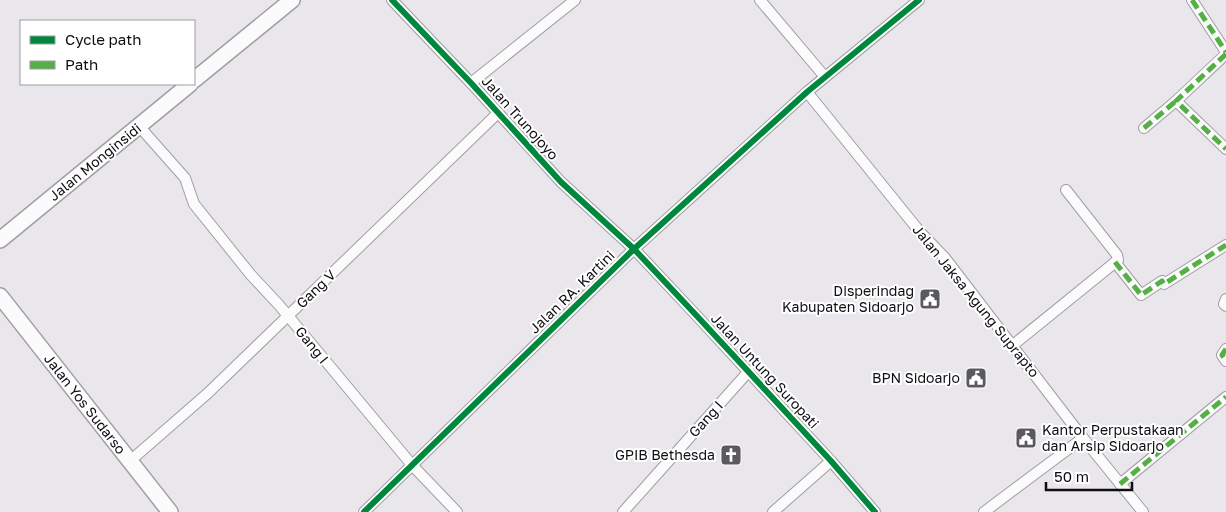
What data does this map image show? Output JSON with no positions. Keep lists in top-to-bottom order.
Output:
{
  "streets": {
    "main road": ["Jalan Monginsidi", "Jalan Yos Sudarso"],
    "street": [
      "Jalan Trunojoyo",
      "Gang V",
      "Jalan RA. Kartini",
      "Jalan Jaksa Agung Suprapto",
      "Gang I",
      "Jalan Untung Suropati"
    ]
  },
  "crossings": [
    ["Jalan Trunojoyo", "Gang V"],
    ["Jalan Trunojoyo", "Jalan RA. Kartini"],
    ["Jalan Trunojoyo", "Jalan Untung Suropati"],
    ["Jalan Monginsidi", "Gang I"],
    ["Gang V", "Gang I"],
    ["Gang V", "Jalan Yos Sudarso"],
    ["Jalan RA. Kartini", "Jalan Jaksa Agung Suprapto"],
    ["Jalan RA. Kartini", "Gang I"],
    ["Jalan RA. Kartini", "Jalan Untung Suropati"],
    ["Gang I", "Jalan Untung Suropati"]
  ],
  "places": {
    "public building": ["Disperindag Kabupaten Sidoarjo", "BPN Sidoarjo", "Kantor Perpustakaan dan Arsip Sidoarjo"],
    "church": ["GPIB Bethesda"]
  },
  "legend": ["Cycle path", "Path"],
  "scale_bar": "50 m"
}
